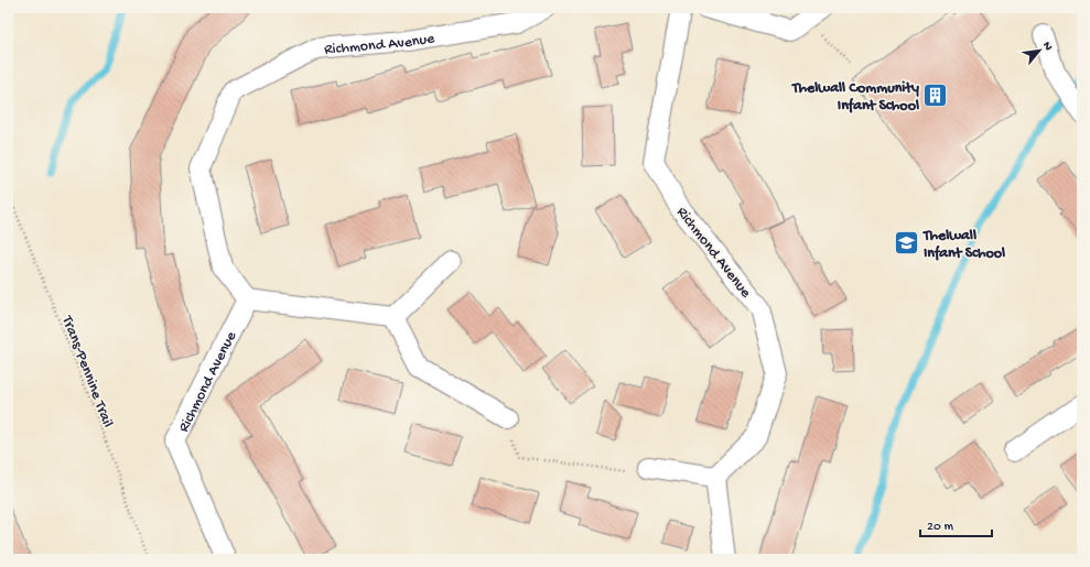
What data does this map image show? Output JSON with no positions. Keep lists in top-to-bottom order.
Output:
{
  "streets": {
    "street": ["Richmond Avenue"],
    "path": ["Trans-Pennine Trail"]
  },
  "places": {
    "building": ["Thelwall Community Infant School"],
    "school or university": ["Thelwall Infant School"]
  },
  "scale_bar": "20 m",
  "north": "top right"
}
